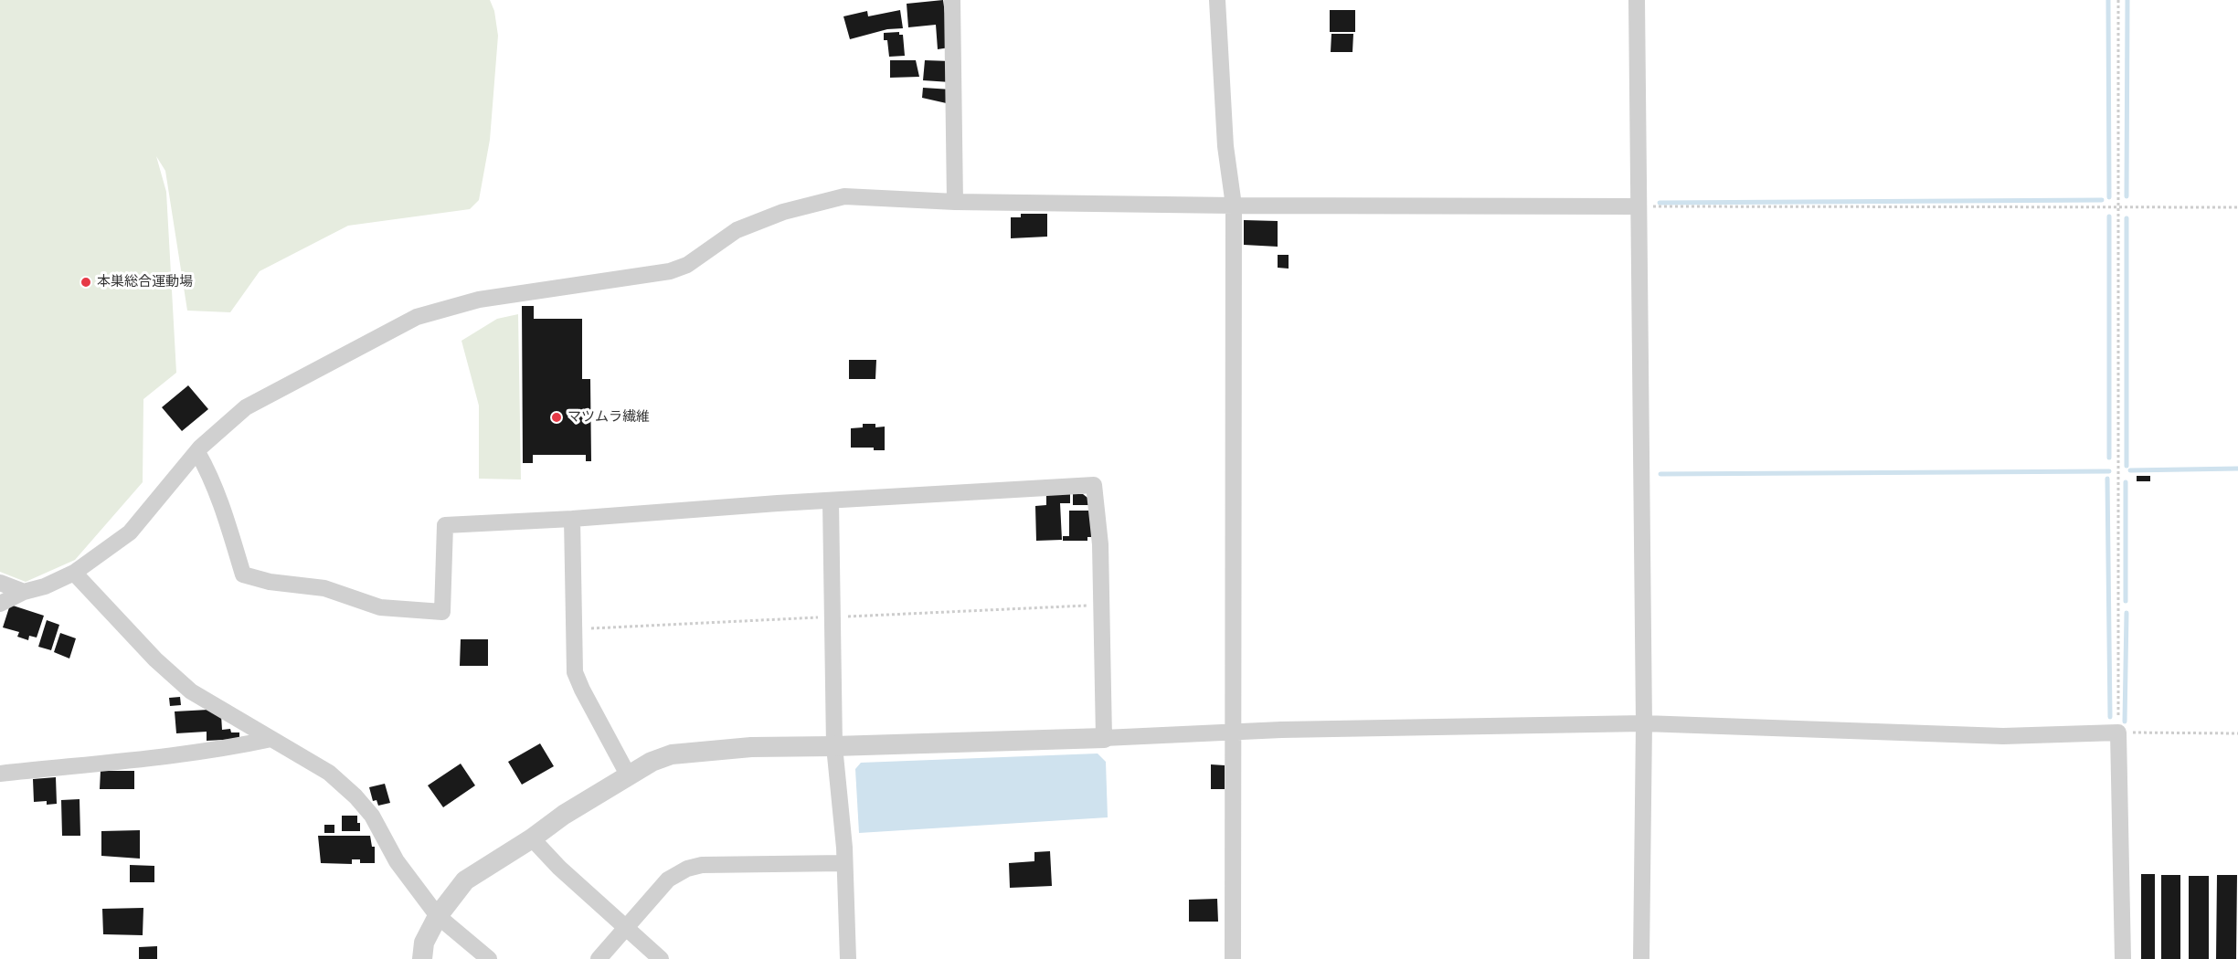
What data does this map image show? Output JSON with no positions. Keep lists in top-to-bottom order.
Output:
{
  "places": ["本巣総合運動場", "マツムラ繊維"]
}
